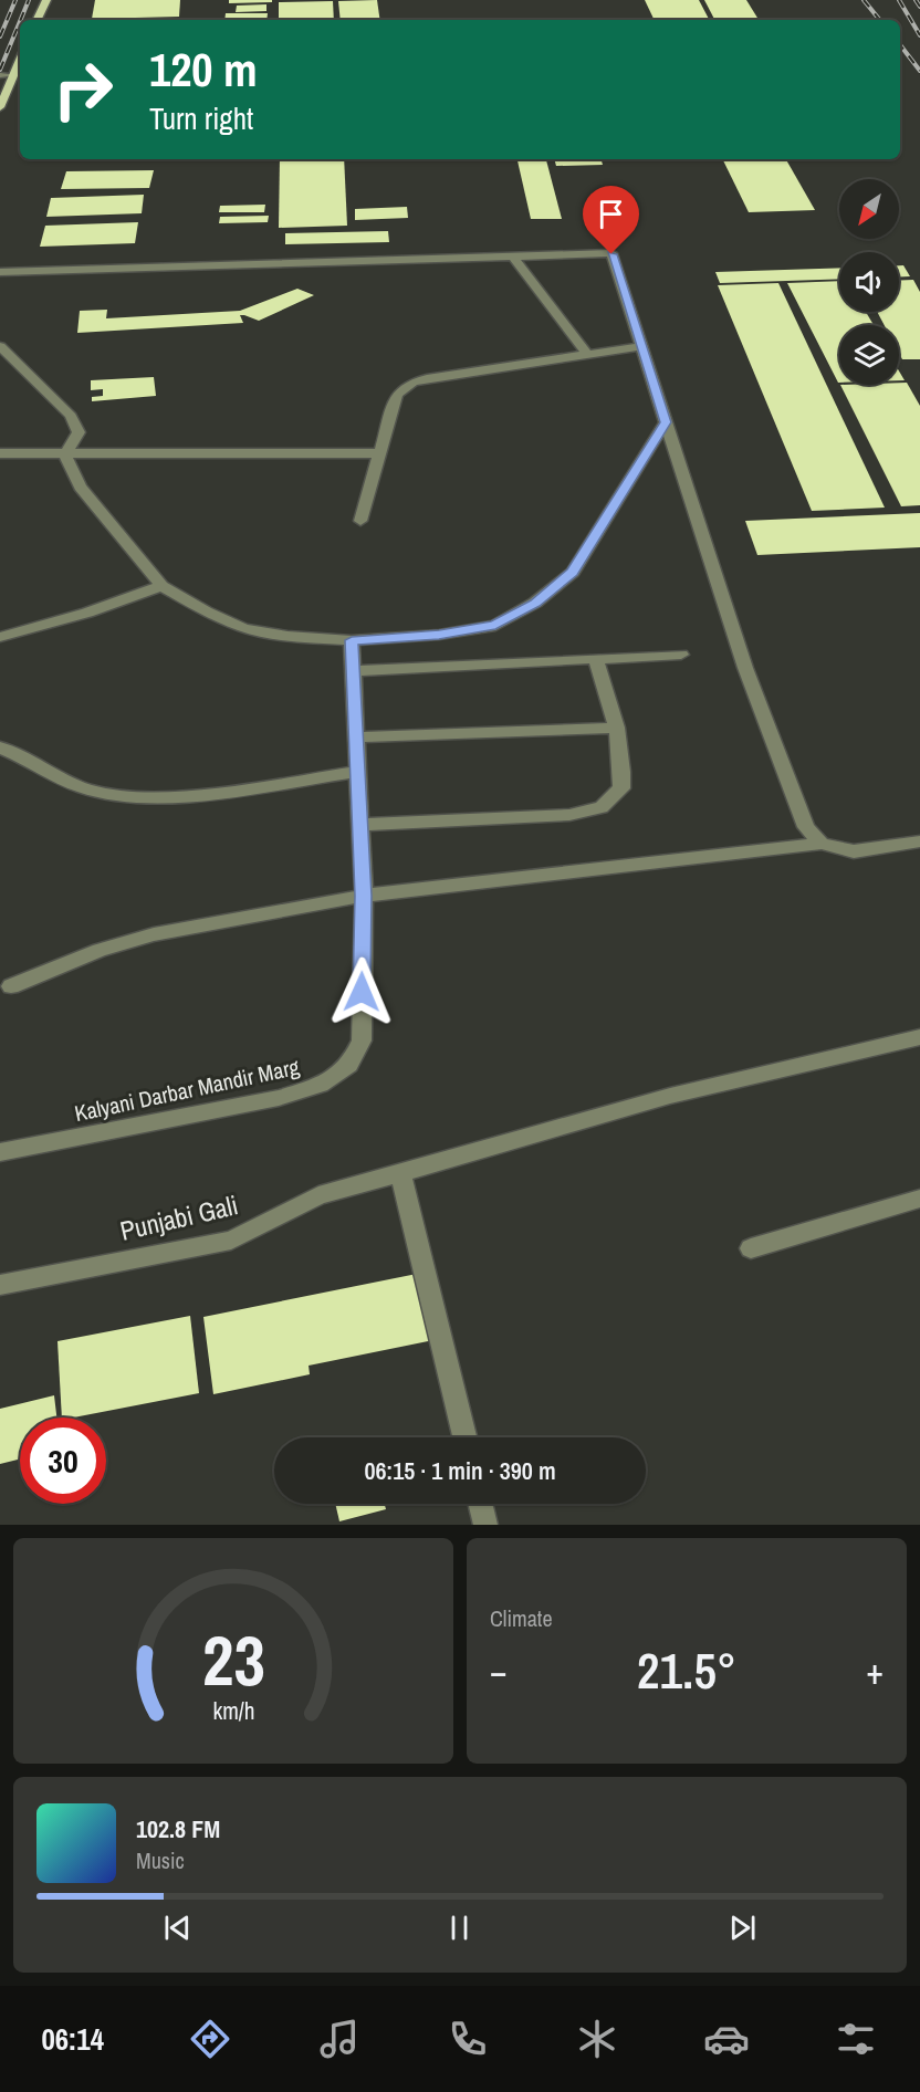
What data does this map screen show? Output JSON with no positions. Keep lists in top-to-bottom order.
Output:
{
  "streets": {
    "street": ["Kalyani Darbar Mandir Marg", "Punjabi Gali"]
  },
  "north": "bottom left",
  "page": {
    "turn": ["120 m", "Turn right"],
    "limit": "30",
    "trip": "06:15 · 1 min · 390 m",
    "tile": "Climate",
    "heat": ["−", "21.5°", "+"],
    "song": ["102.8 FM", "Music"],
    "tabs": "06:14",
    "gauge": ["23", "km/h"]
  }
}
